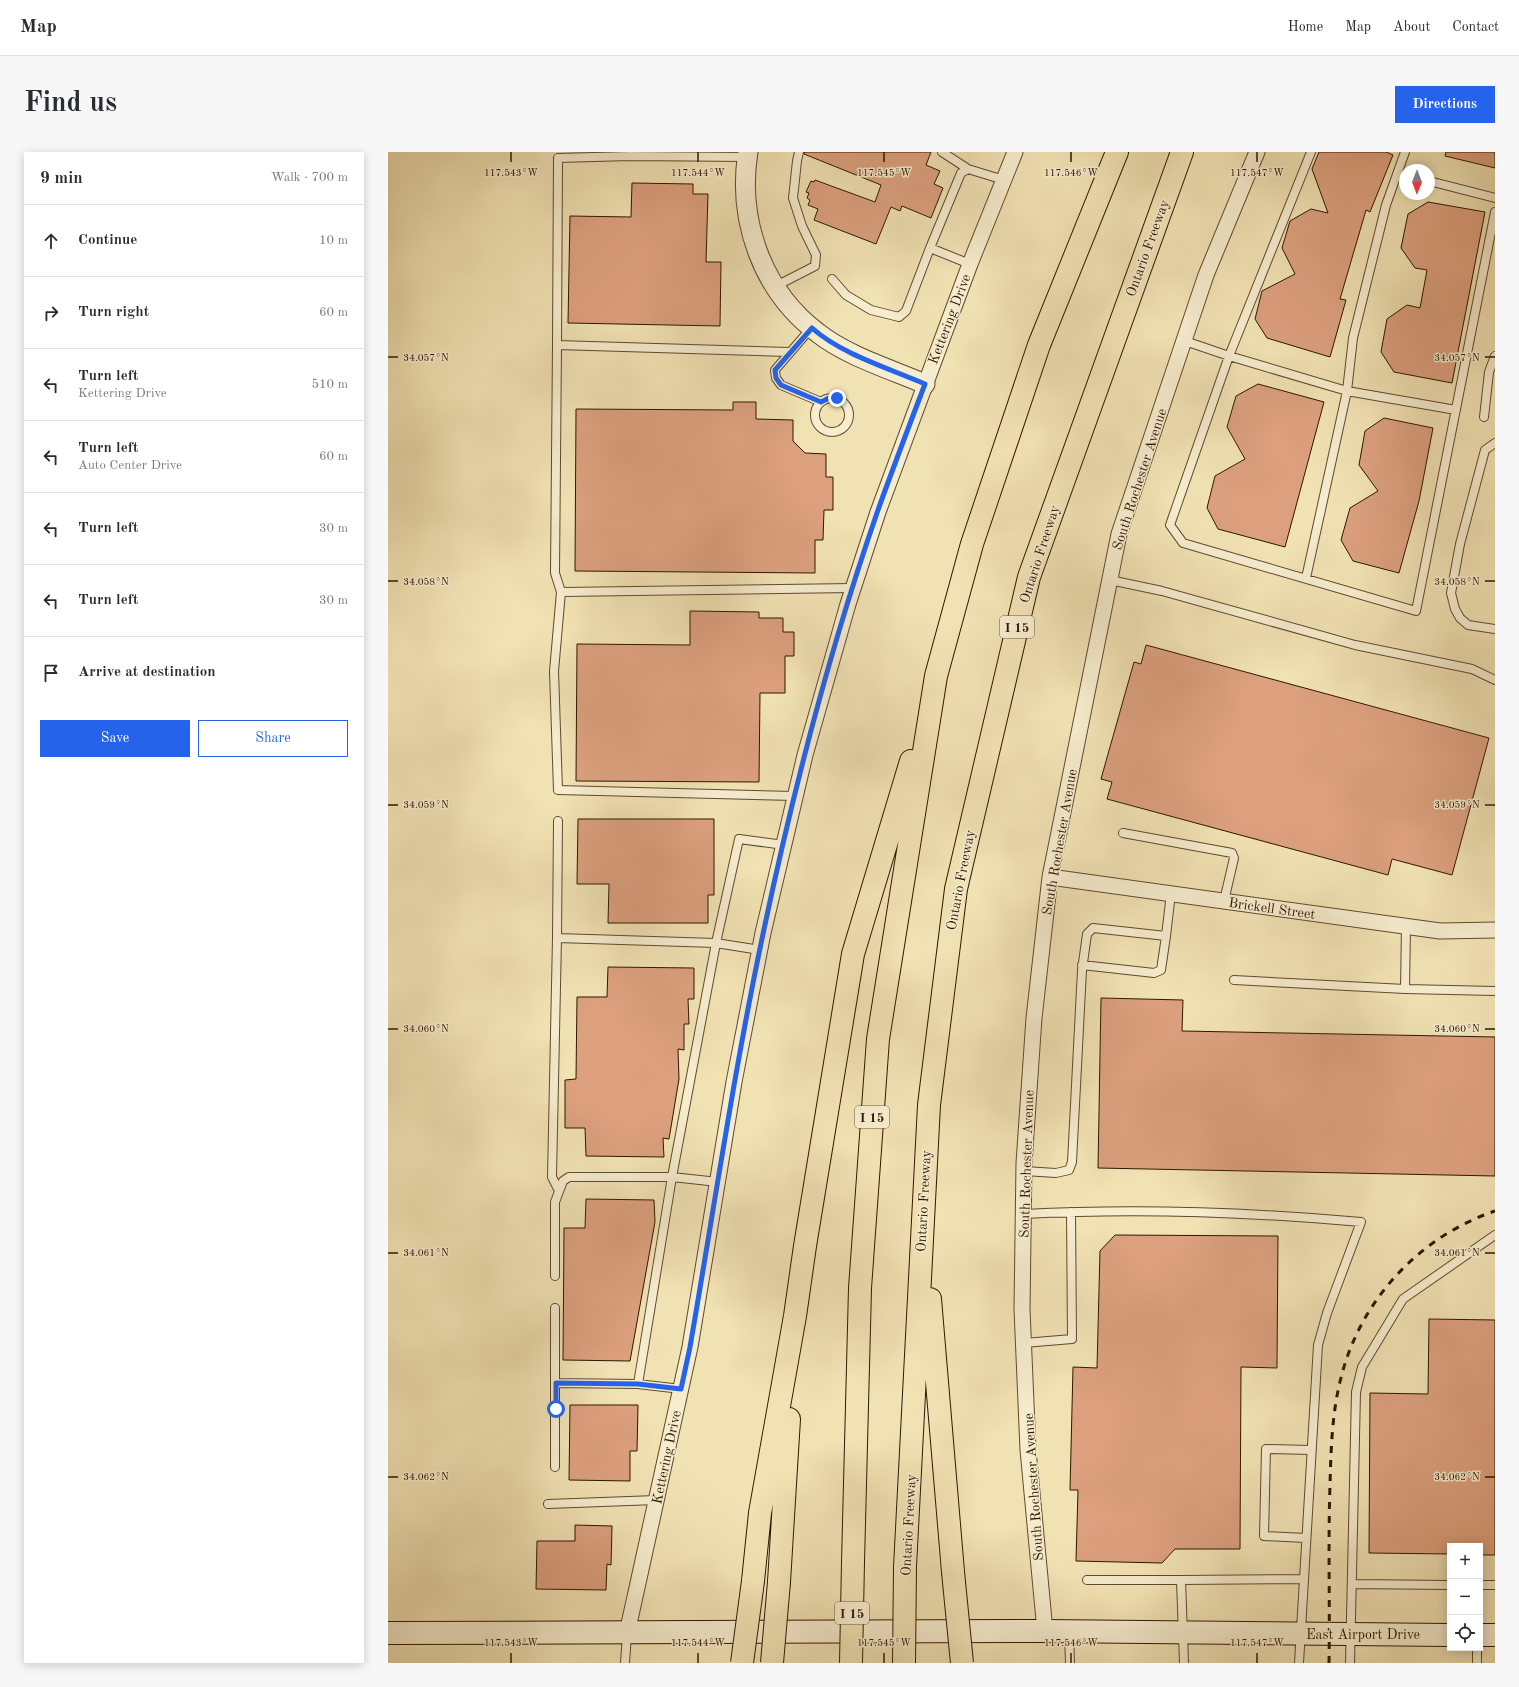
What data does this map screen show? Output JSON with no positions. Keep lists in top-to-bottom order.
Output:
{
  "streets": {
    "highway": ["Ontario Freeway", "I 15"],
    "main road": ["East Airport Drive"],
    "street": ["Kettering Drive", "South Rochester Avenue", "Brickell Street"]
  },
  "crossings": [
    ["Kettering Drive", "East Airport Drive"],
    ["South Rochester Avenue", "Brickell Street"],
    ["South Rochester Avenue", "East Airport Drive"]
  ],
  "north": "bottom",
  "page": {
    "header": "Map",
    "nav": [
      "Home",
      "Map",
      "About",
      "Contact"
    ],
    "buttons": [
      "Directions",
      ["Save", "Share"]
    ],
    "title": "Find us",
    "heading": ["9 min", "Walk · 700 m"],
    "list": [
      ["Continue", "10 m"],
      ["Turn right", "60 m"],
      ["Turn left", "Kettering Drive", "510 m"],
      ["Turn left", "Auto Center Drive", "60 m"],
      ["Turn left", "30 m"],
      ["Turn left", "30 m"],
      "Arrive at destination"
    ],
    "map_buttons": ["+", "−"]
  },
  "coordinates": [
    "117.543°W",
    "117.544°W",
    "117.545°W",
    "117.546°W",
    "117.547°W",
    "34.057°N",
    "34.058°N",
    "34.059°N",
    "34.060°N",
    "34.061°N",
    "34.062°N"
  ]
}
